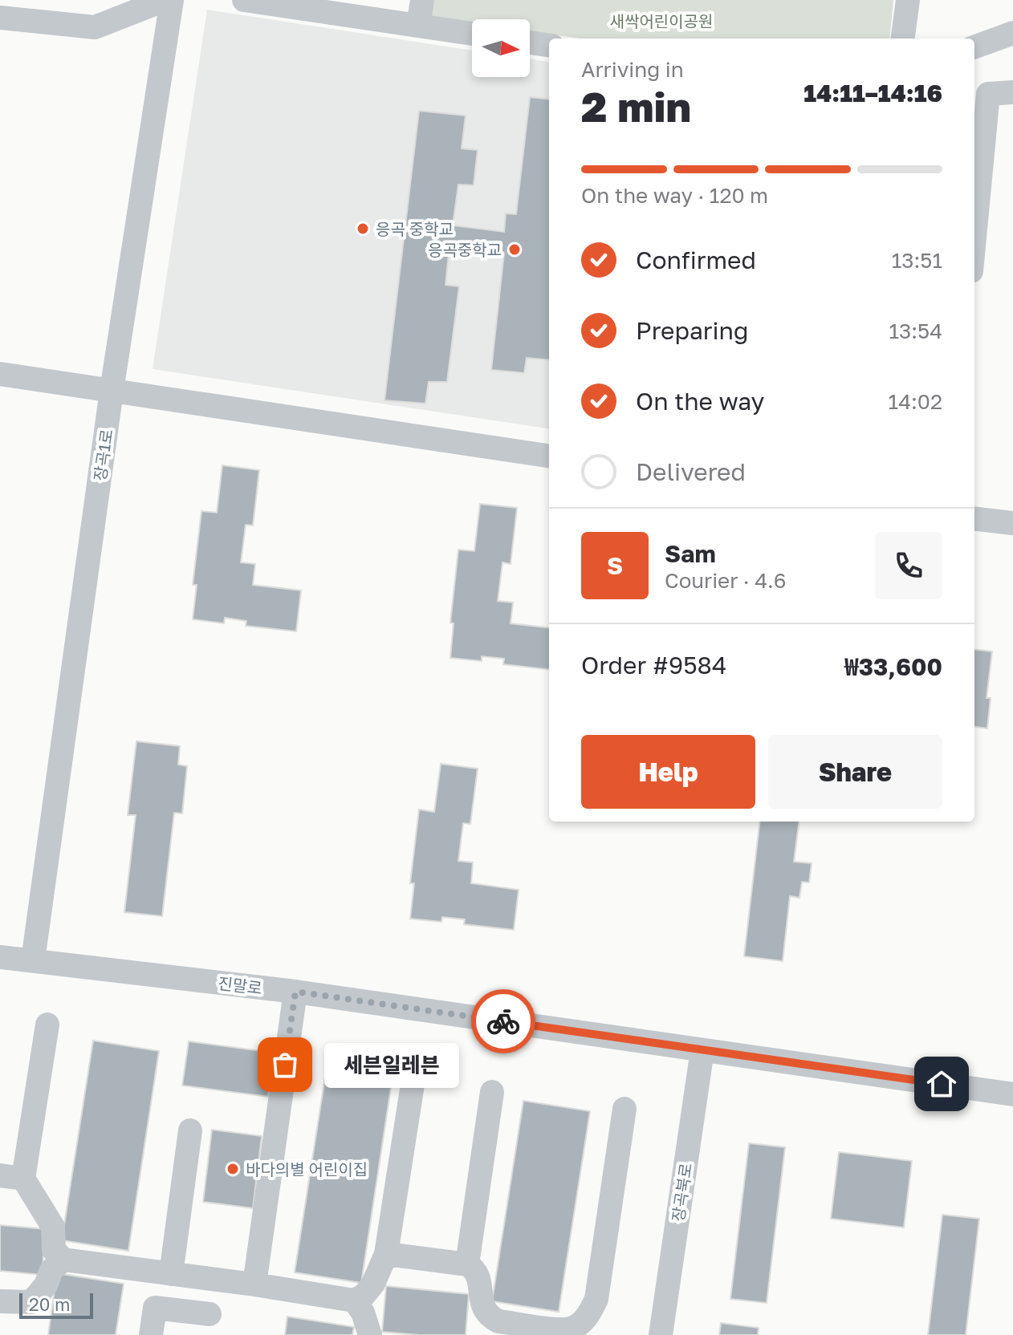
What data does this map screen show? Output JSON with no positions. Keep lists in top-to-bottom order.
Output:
{
  "streets": {
    "street": ["장곡1로", "진말로", "장곡북로"]
  },
  "crossings": [
    ["장곡1로", "진말로"],
    ["진말로", "장곡북로"]
  ],
  "parks": ["새싹어린이공원"],
  "places": [
    "응곡 중학교",
    "응곡중학교",
    "세븐일레븐",
    "바다의별 어린이집"
  ],
  "scale_bar": "20 m",
  "north": "right",
  "page": {
    "heading": ["2 min", "Arriving in", "14:11–14:16"],
    "panel": [
      "Sam",
      "Courier · 4.6",
      "Order #9584",
      "₩33,600"
    ],
    "bar": "On the way · 120 m",
    "list": [
      ["Confirmed", "13:51"],
      ["Preparing", "13:54"],
      ["On the way", "14:02"],
      "Delivered"
    ],
    "round": "S",
    "buttons": ["Help", "Share"],
    "bubble": "세븐일레븐",
    "scale": "20 m"
  }
}
